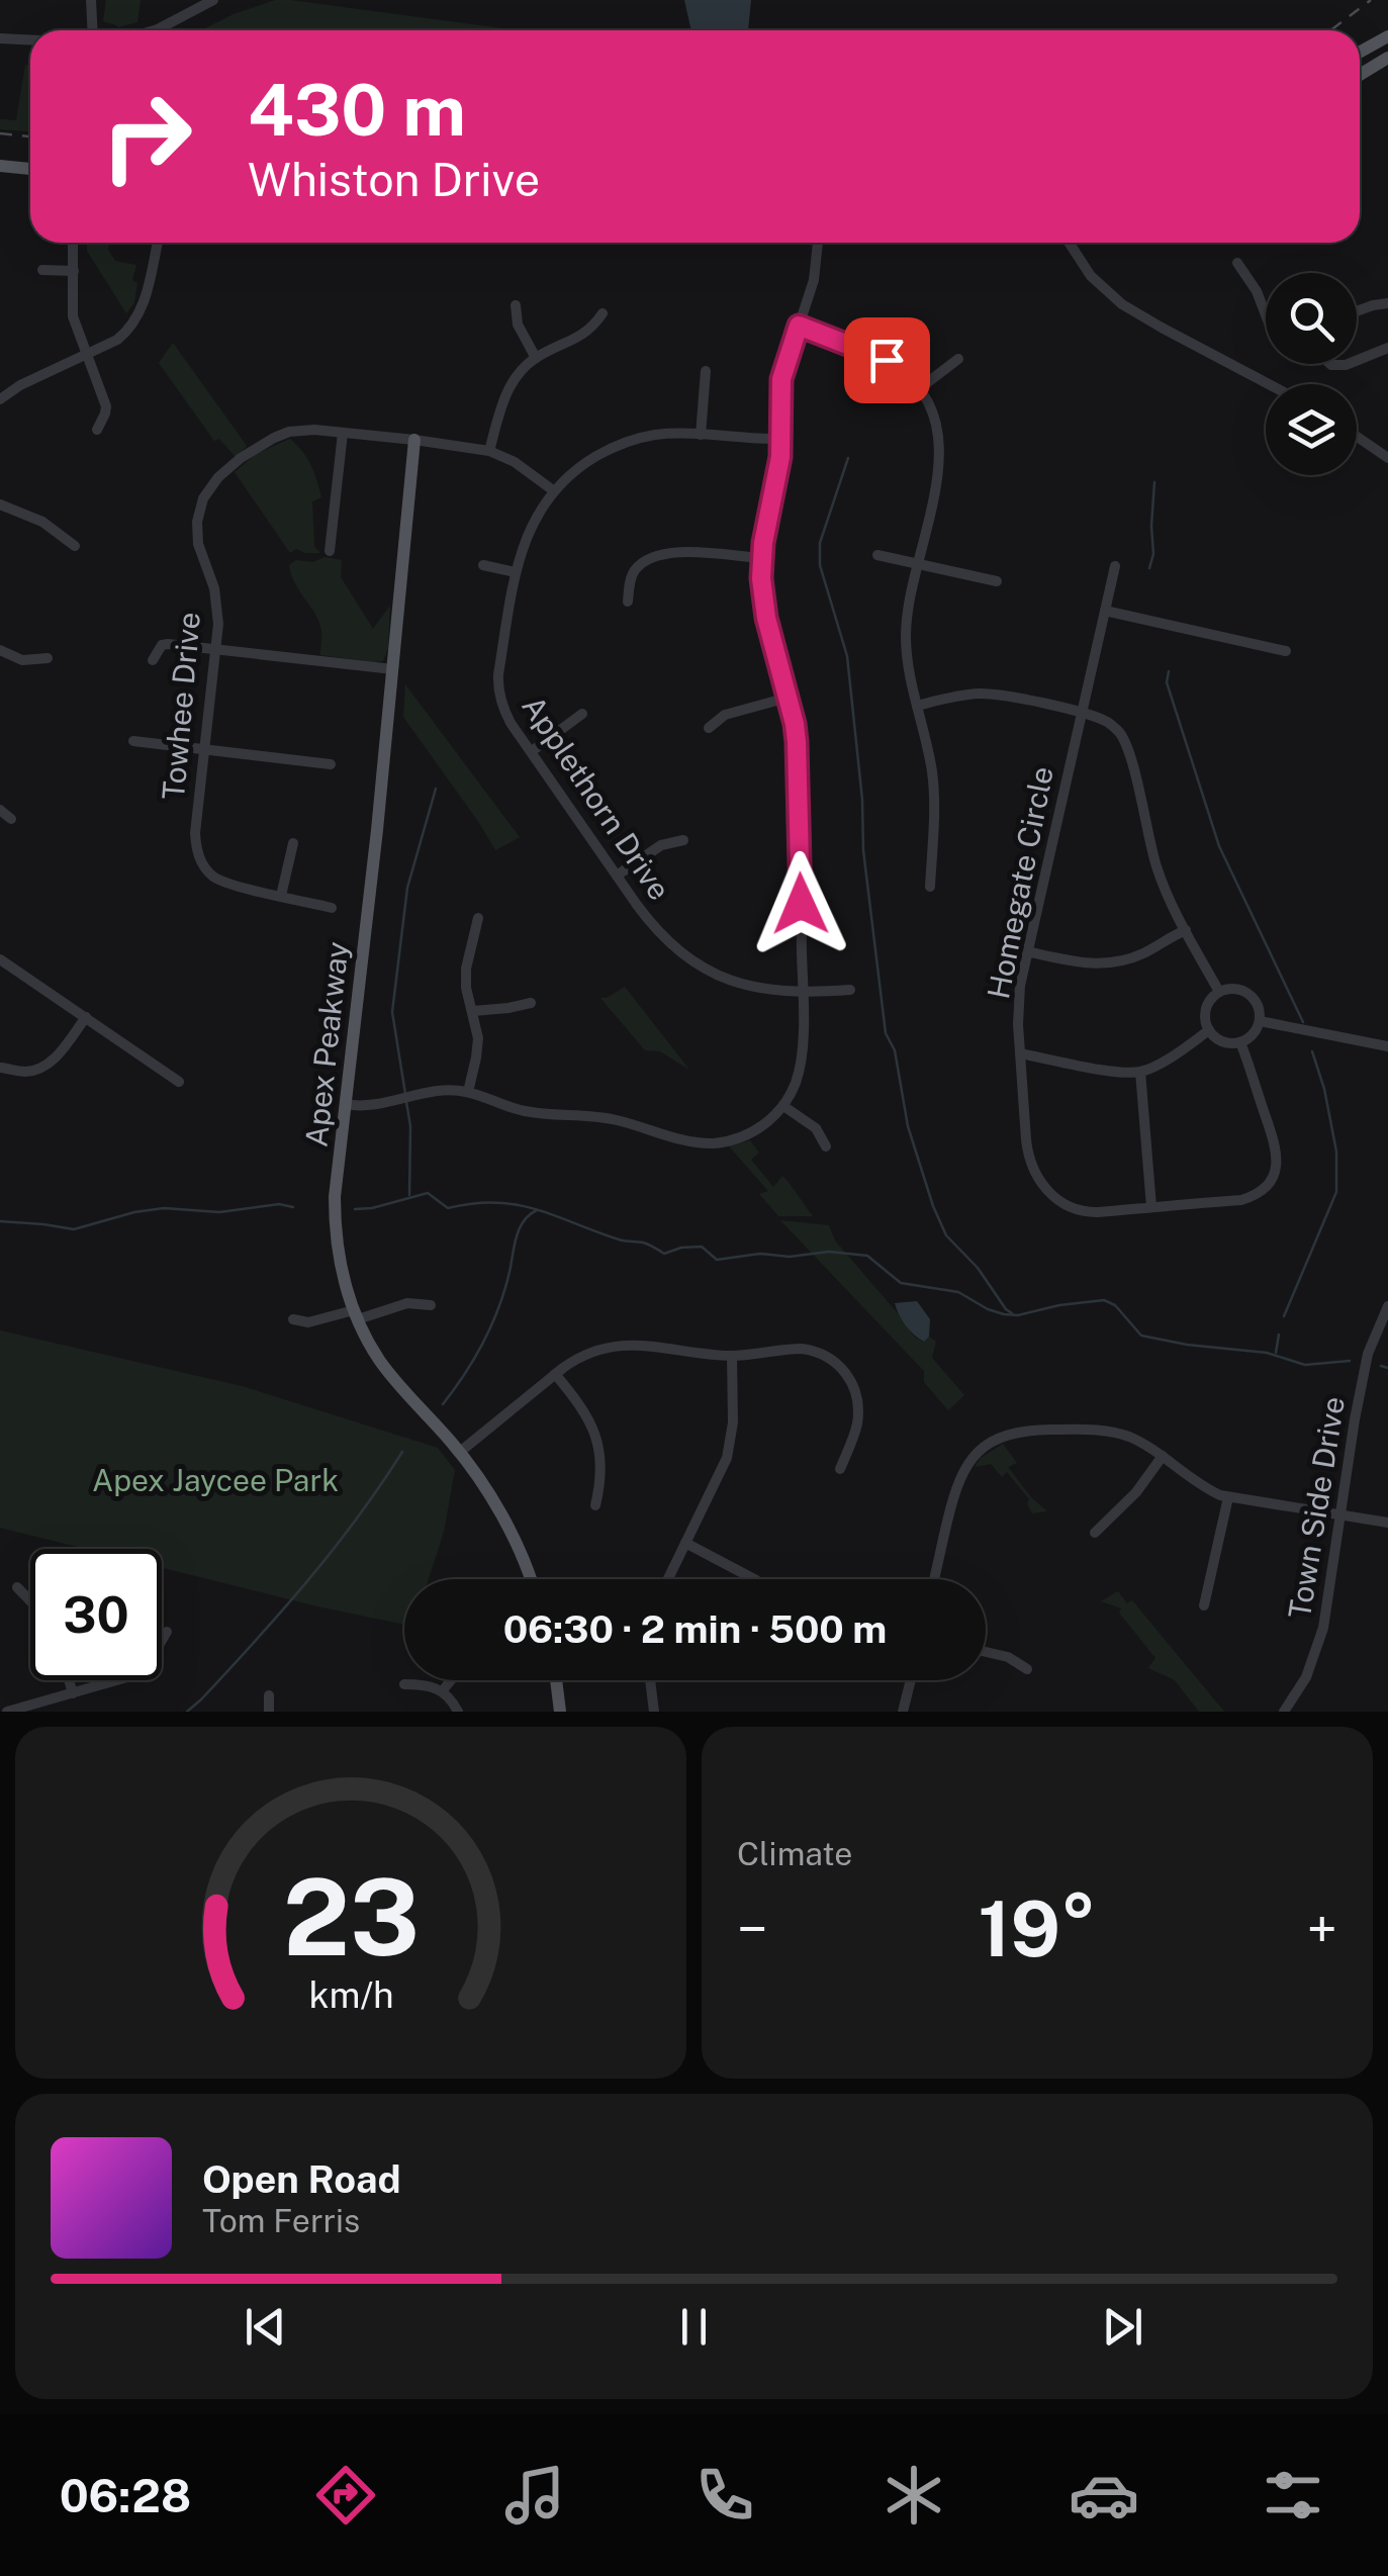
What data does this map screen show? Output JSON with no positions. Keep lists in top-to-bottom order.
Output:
{
  "streets": {
    "main road": ["Apex Peakway"],
    "street": [
      "Towhee Drive",
      "Applethorn Drive",
      "Homegate Circle",
      "Town Side Drive"
    ]
  },
  "crossings": [
    ["Towhee Drive", "Applethorn Drive"],
    ["Towhee Drive", "Apex Peakway"]
  ],
  "parks": ["Apex Jaycee Park"],
  "page": {
    "turn": ["430 m", "Whiston Drive"],
    "limit": "30",
    "trip": "06:30 · 2 min · 500 m",
    "tile": "Climate",
    "heat": ["−", "19°", "+"],
    "song": ["Open Road", "Tom Ferris"],
    "tabs": "06:28",
    "gauge": ["23", "km/h"]
  }
}
